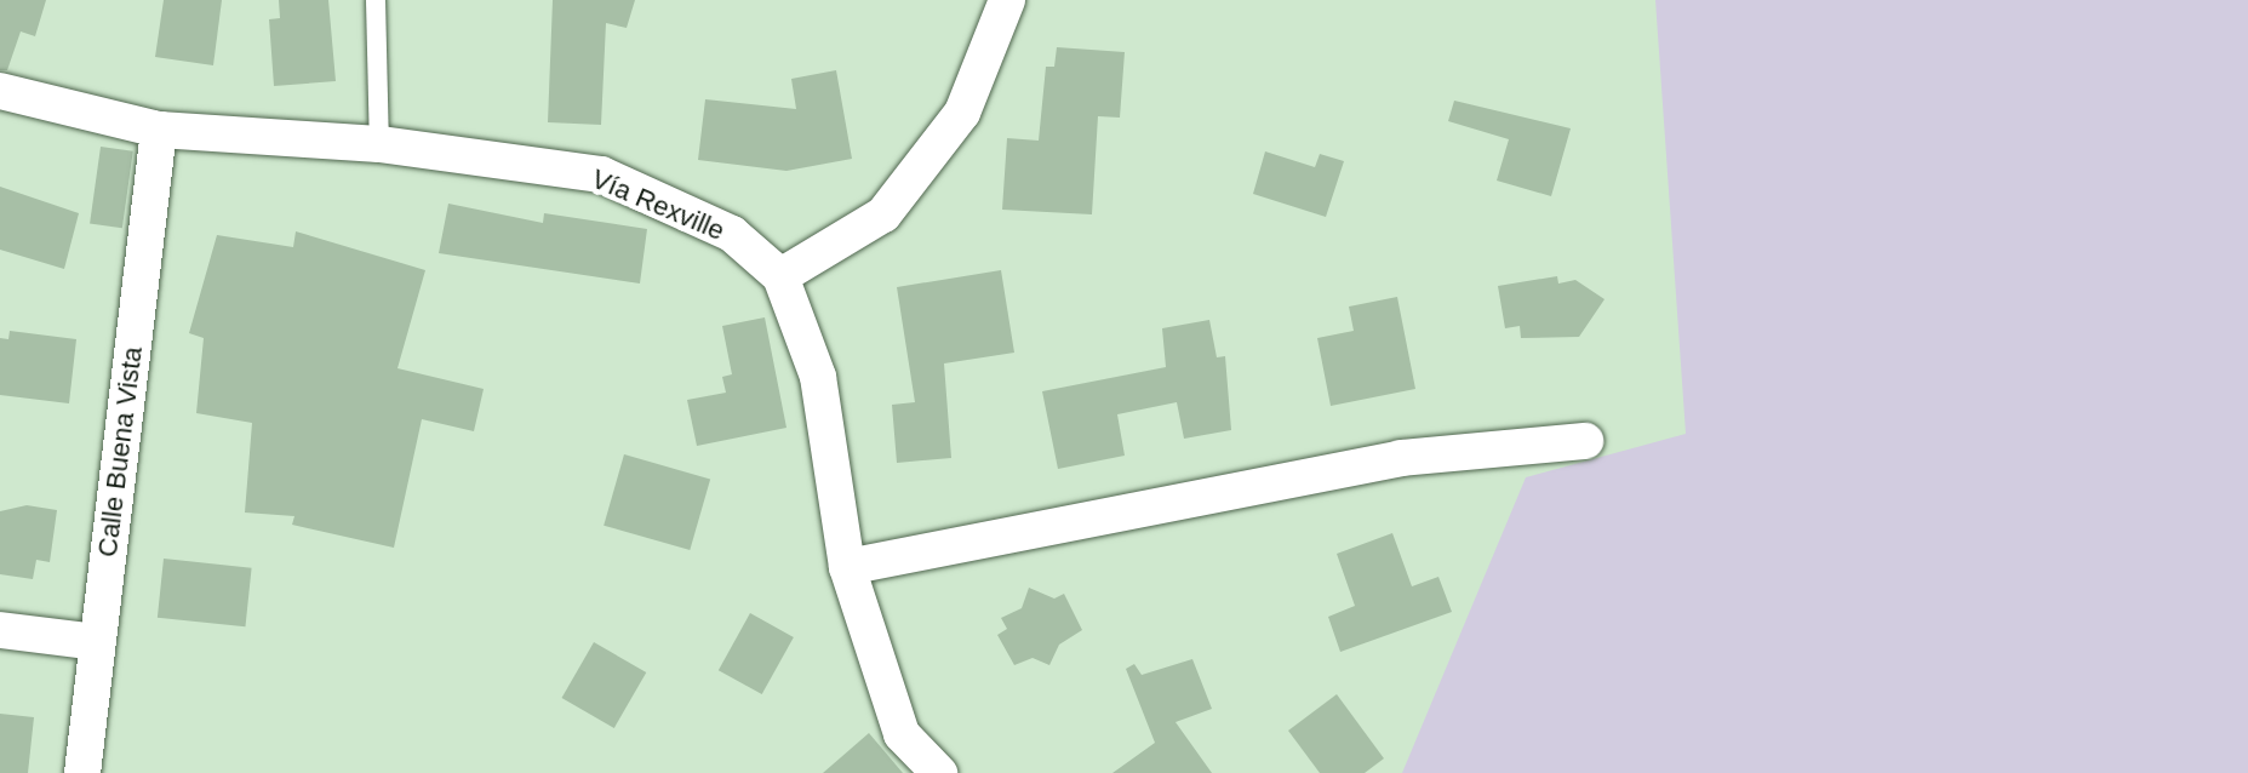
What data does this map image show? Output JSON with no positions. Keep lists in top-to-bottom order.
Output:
{
  "streets": {
    "street": ["Vía Rexville", "Calle Buena Vista"]
  },
  "crossings": [
    ["Vía Rexville", "Calle Buena Vista"]
  ]
}
